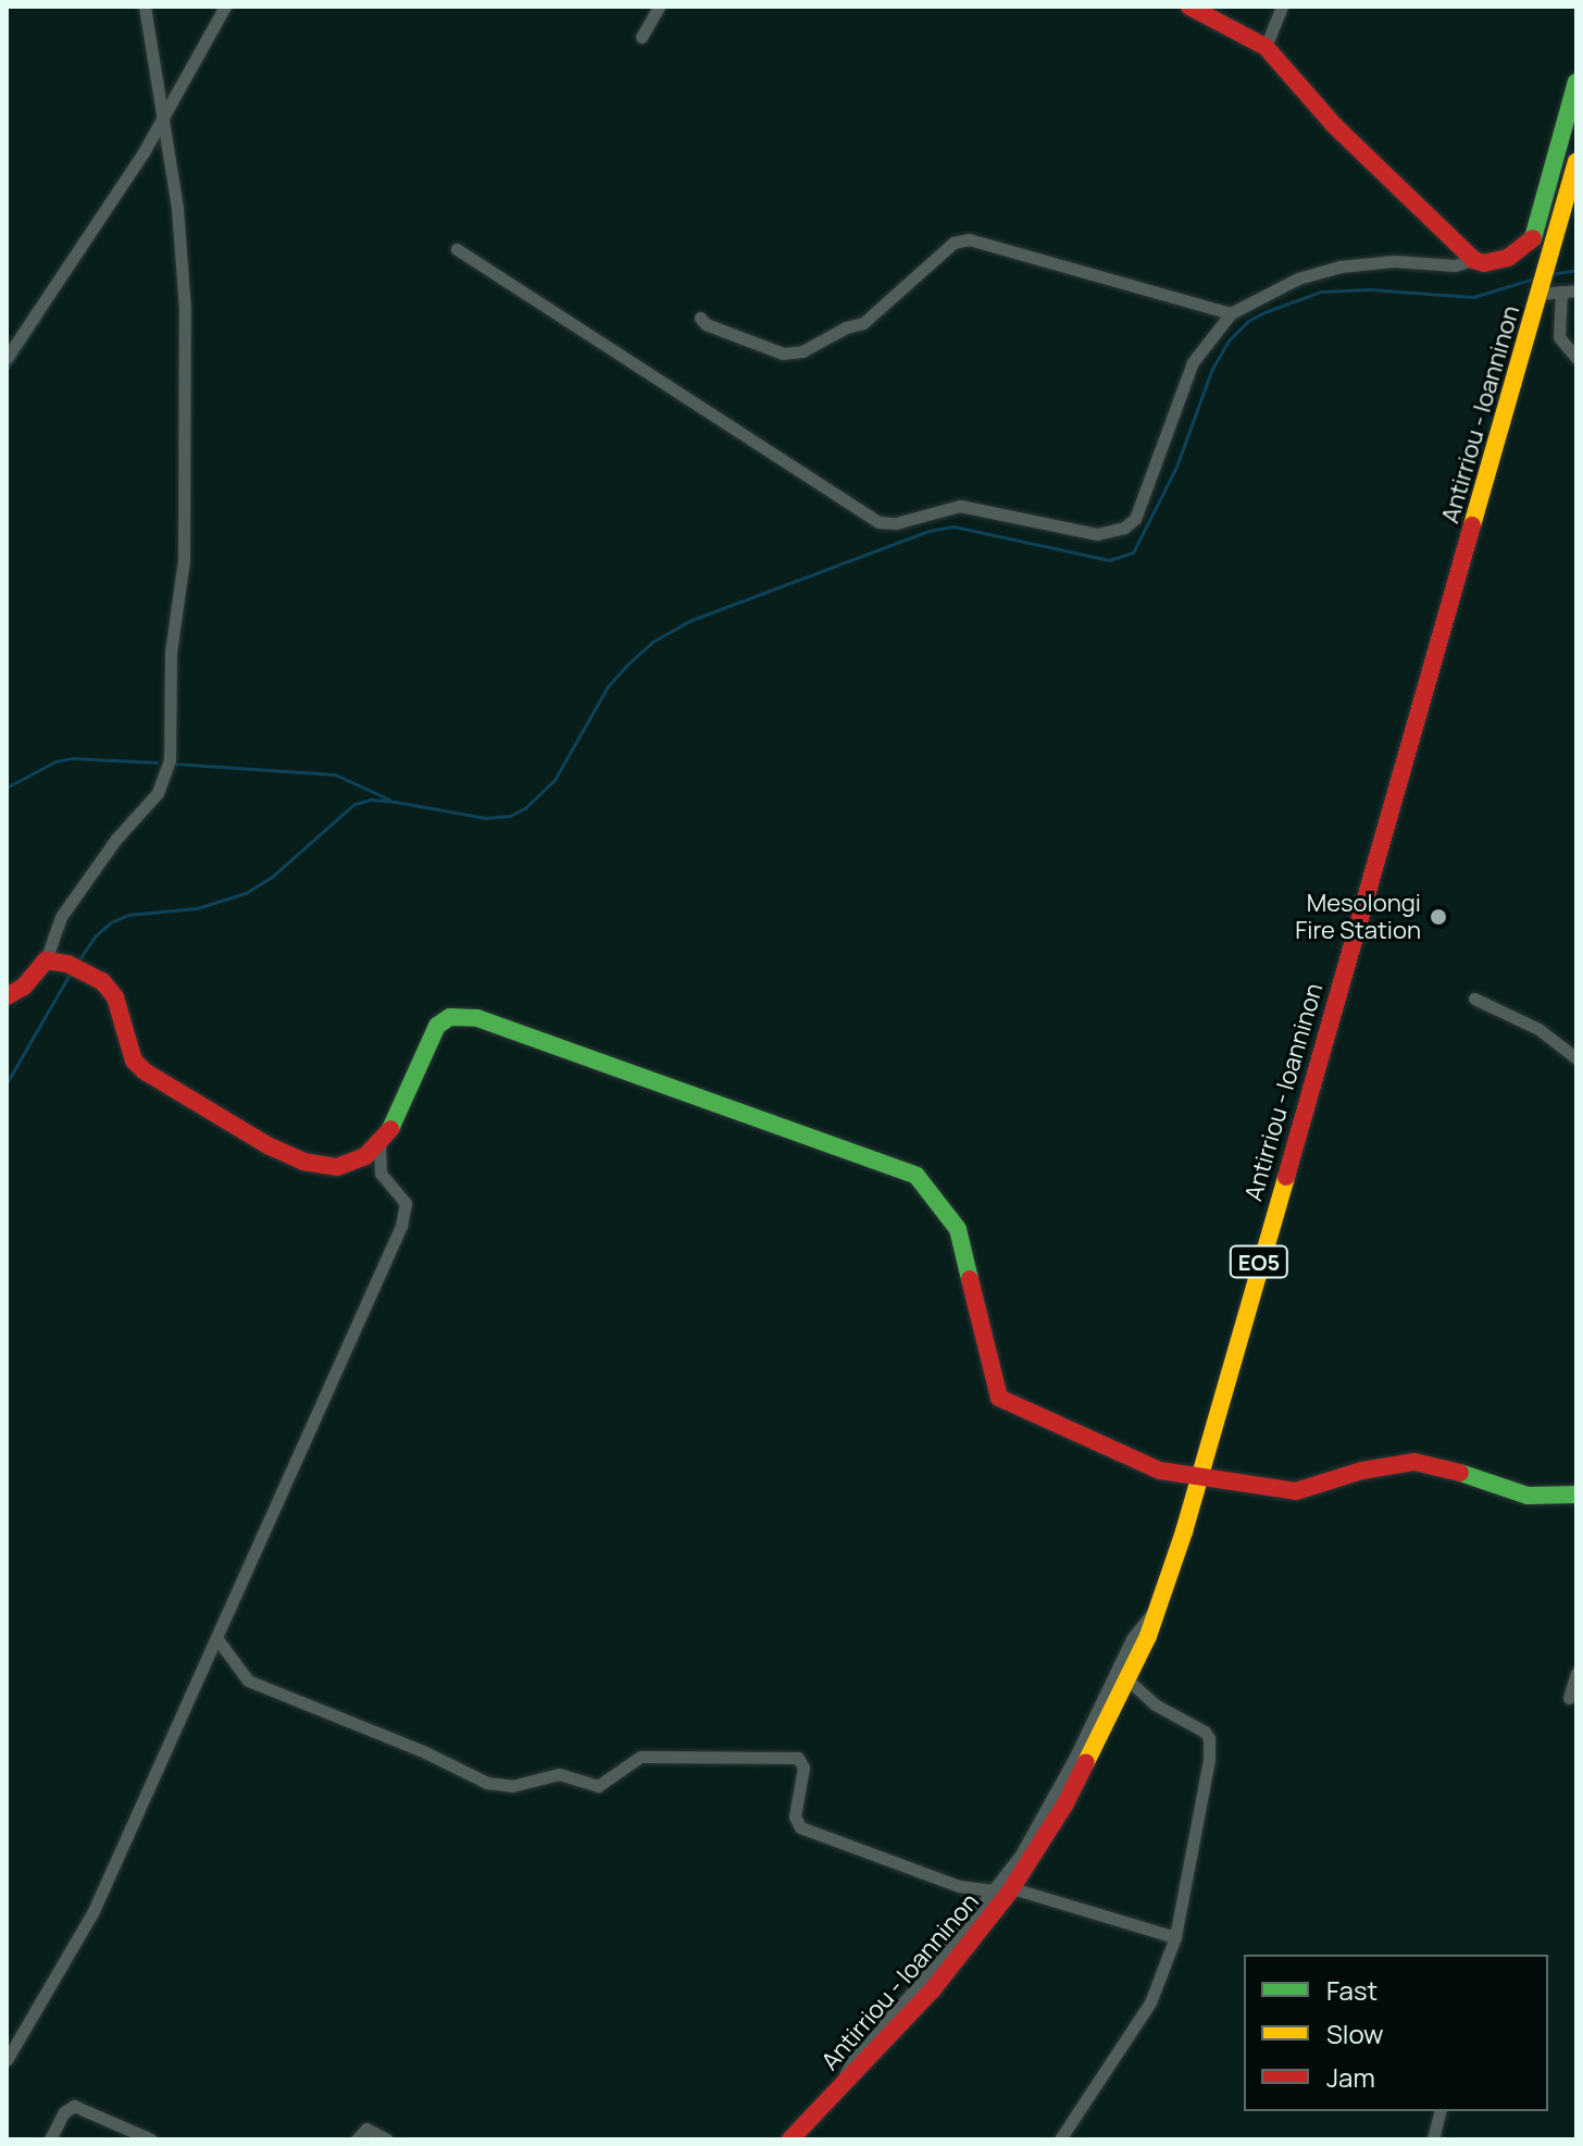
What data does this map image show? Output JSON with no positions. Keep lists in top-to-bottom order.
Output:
{
  "streets": {
    "street": ["Antirriou - Ioanninon", "ΕΟ5"]
  },
  "places": ["Mesolongi Fire Station"],
  "legend": ["Fast", "Slow", "Jam"]
}
